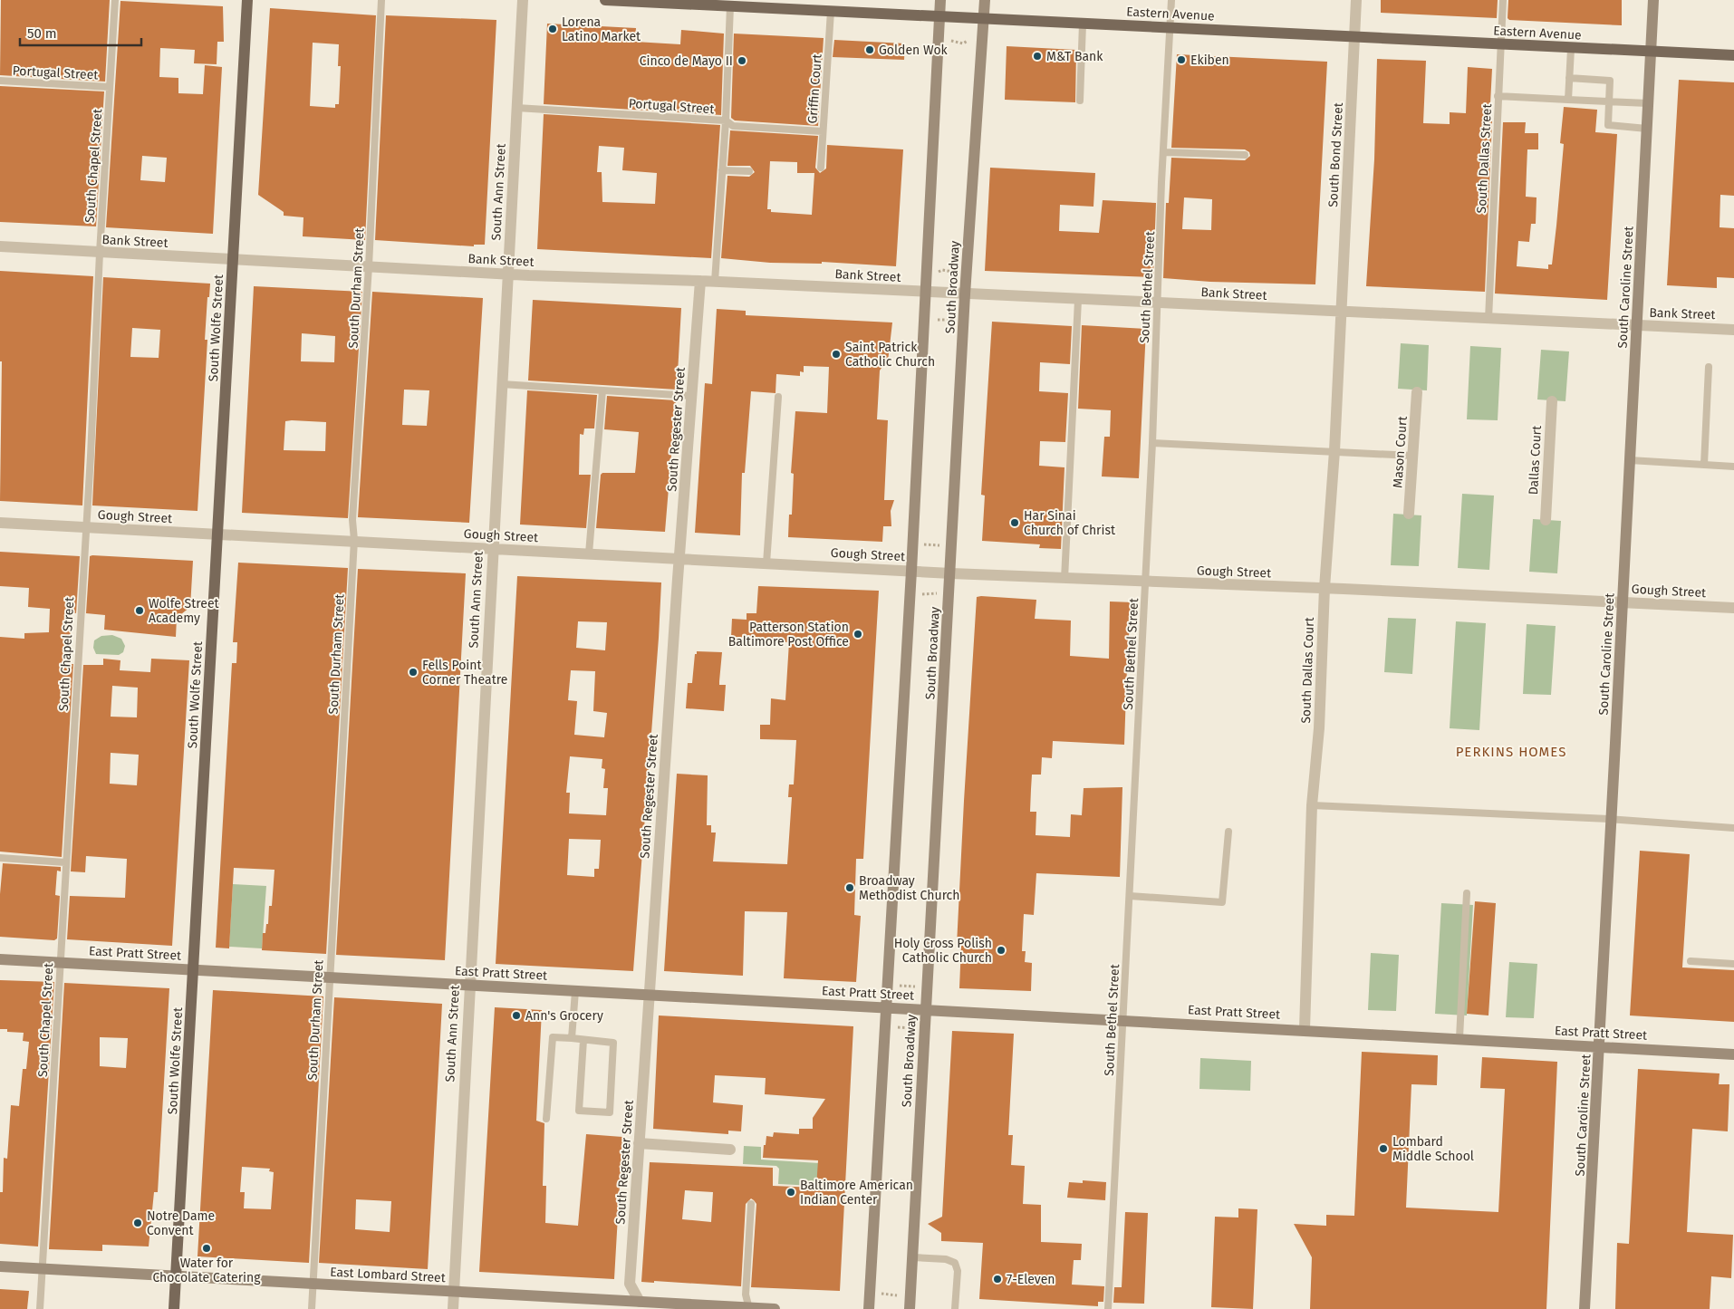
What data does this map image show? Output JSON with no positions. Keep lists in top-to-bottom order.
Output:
{
  "streets": {
    "main road": [
      "Eastern Avenue",
      "South Broadway",
      "South Caroline Street",
      "South Wolfe Street",
      "East Pratt Street",
      "East Lombard Street"
    ],
    "street": [
      "South Bond Street",
      "South Ann Street",
      "Bank Street",
      "South Regester Street",
      "Mason Court",
      "Dallas Court",
      "Gough Street",
      "South Dallas Court"
    ],
    "lane": [
      "Portugal Street",
      "Griffin Court",
      "South Dallas Street",
      "South Chapel Street",
      "South Bethel Street",
      "South Durham Street"
    ]
  },
  "crossings": [
    ["Eastern Avenue", "Griffin Court"],
    ["Eastern Avenue", "South Bond Street"],
    ["Eastern Avenue", "South Dallas Street"],
    ["Eastern Avenue", "South Broadway"],
    ["Eastern Avenue", "South Bethel Street"],
    ["Eastern Avenue", "South Caroline Street"],
    ["Portugal Street", "Griffin Court"],
    ["Portugal Street", "South Chapel Street"],
    ["Portugal Street", "South Ann Street"],
    ["South Bond Street", "Bank Street"],
    ["South Bond Street", "South Dallas Court"],
    ["South Dallas Street", "Bank Street"],
    ["South Chapel Street", "Bank Street"],
    ["South Chapel Street", "Gough Street"],
    ["South Chapel Street", "East Pratt Street"],
    ["South Chapel Street", "East Lombard Street"],
    ["South Ann Street", "Bank Street"],
    ["South Ann Street", "Gough Street"],
    ["South Ann Street", "East Pratt Street"],
    ["South Ann Street", "East Lombard Street"],
    ["Bank Street", "South Broadway"],
    ["Bank Street", "South Bethel Street"],
    ["Bank Street", "South Caroline Street"],
    ["Bank Street", "South Durham Street"],
    ["Bank Street", "South Wolfe Street"],
    ["Bank Street", "South Regester Street"],
    ["Bank Street", "South Dallas Court"],
    ["South Broadway", "Gough Street"],
    ["South Broadway", "East Pratt Street"],
    ["South Bethel Street", "Gough Street"],
    ["South Bethel Street", "East Pratt Street"],
    ["South Caroline Street", "Gough Street"],
    ["South Caroline Street", "East Pratt Street"],
    ["South Durham Street", "Gough Street"],
    ["South Durham Street", "East Pratt Street"],
    ["South Durham Street", "East Lombard Street"],
    ["South Wolfe Street", "Gough Street"],
    ["South Wolfe Street", "East Pratt Street"],
    ["South Wolfe Street", "East Lombard Street"],
    ["South Regester Street", "Gough Street"],
    ["South Regester Street", "East Pratt Street"],
    ["South Regester Street", "East Lombard Street"],
    ["Gough Street", "South Dallas Court"],
    ["South Dallas Court", "East Pratt Street"]
  ],
  "districts": ["PERKINS HOMES"],
  "places": [
    "Lorena Latino Market",
    "Golden Wok",
    "M&T Bank",
    "Ekiben",
    "Cinco de Mayo II",
    "Saint Patrick Catholic Church",
    "Har Sinai Church of Christ",
    "Wolfe Street Academy",
    "Patterson Station Baltimore Post Office",
    "Fells Point Corner Theatre",
    "Broadway Methodist Church",
    "Holy Cross Polish Catholic Church",
    "Ann's Grocery",
    "Lombard Middle School",
    "Baltimore American Indian Center",
    "Notre Dame Convent",
    "Water for Chocolate Catering",
    "7-Eleven"
  ],
  "scale_bar": "50 m"
}
